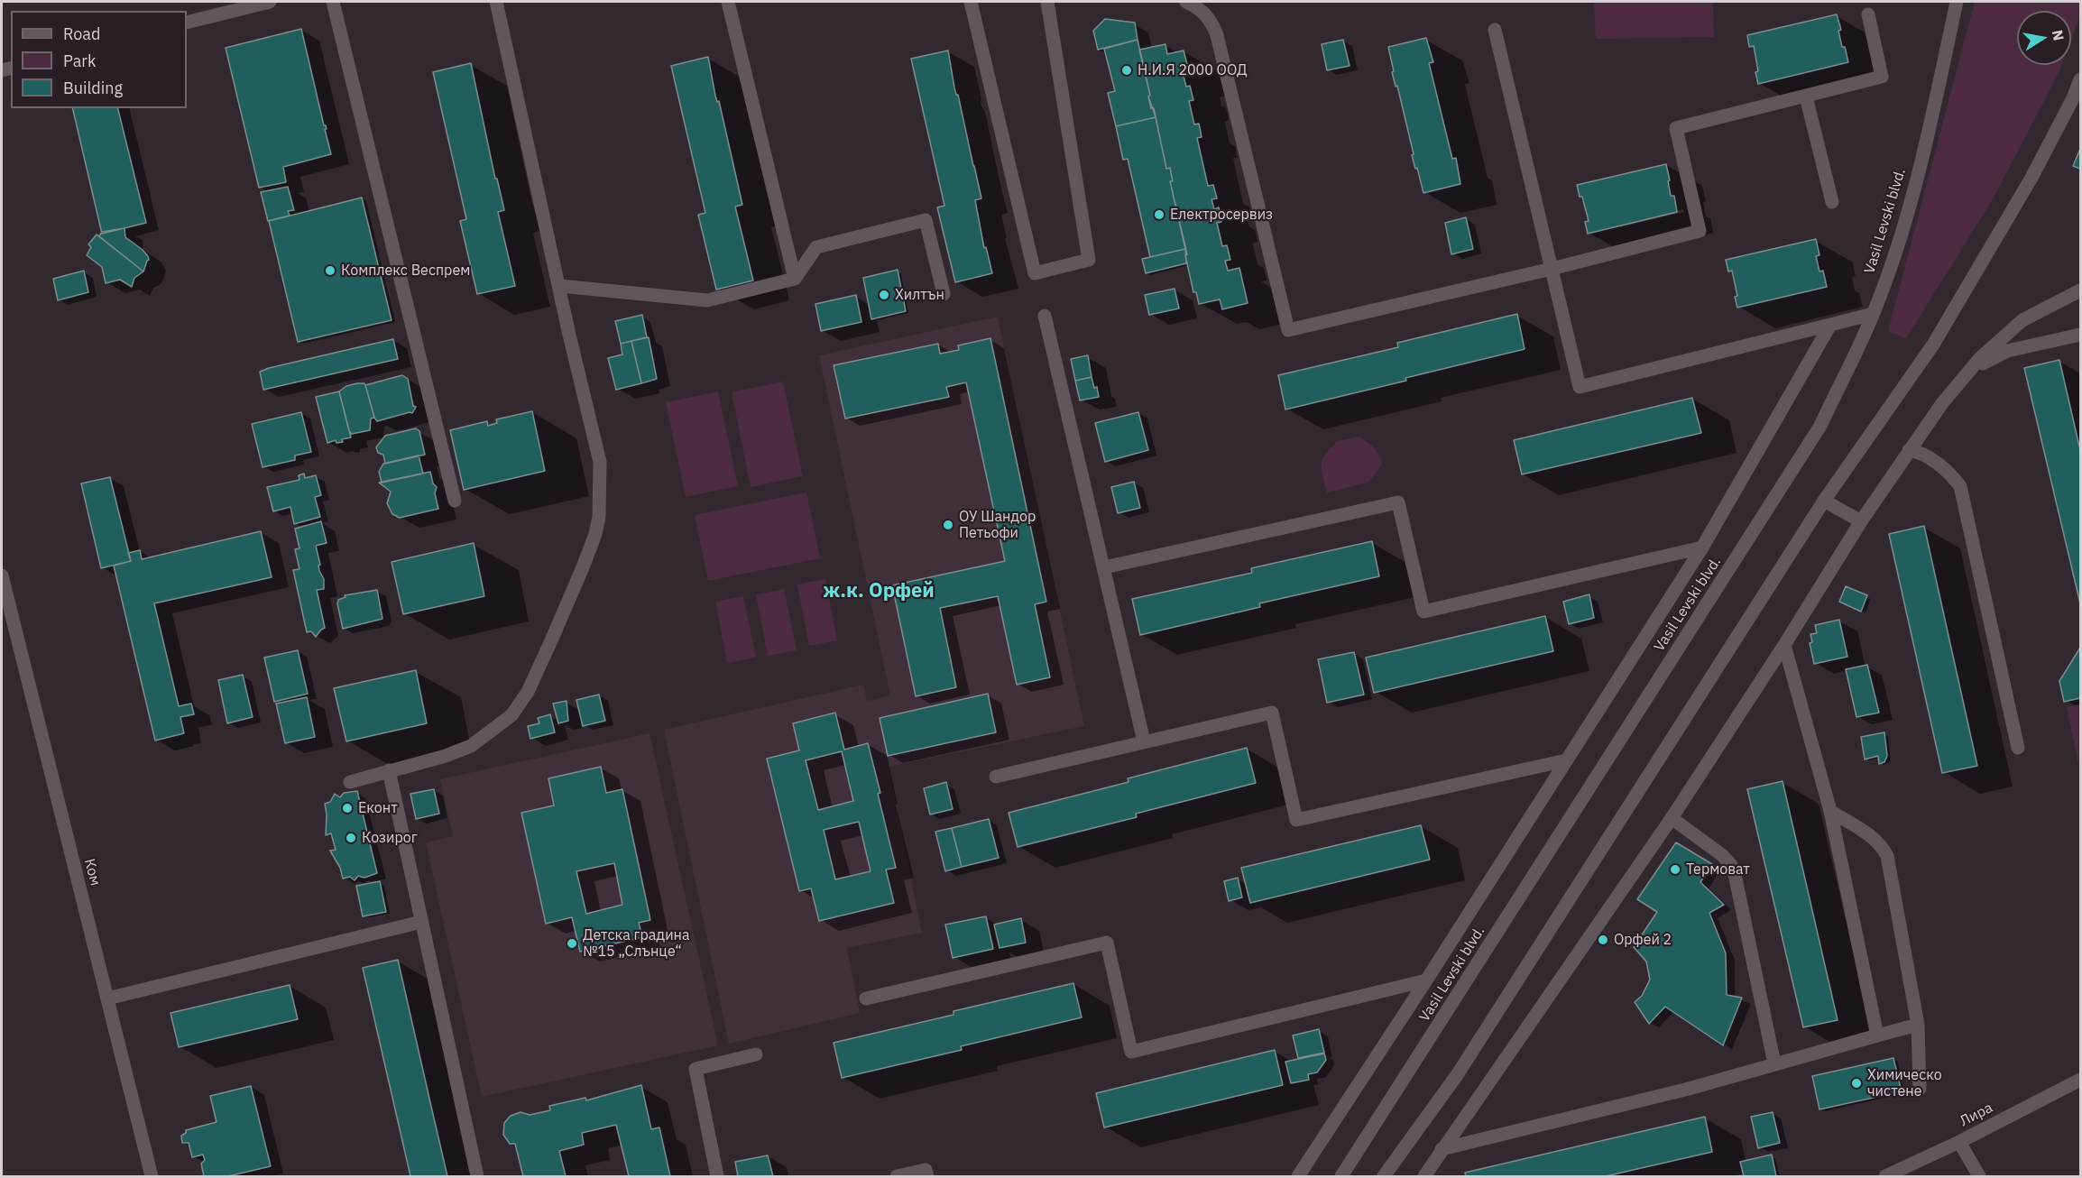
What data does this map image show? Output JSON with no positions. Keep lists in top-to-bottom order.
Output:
{
  "streets": {
    "street": ["Vasil Levski blvd.", "Ком", "Лира"]
  },
  "districts": ["ж.к. Орфей"],
  "places": [
    "Н.И.Я 2000 ООД",
    "Електросервиз",
    "Комплекс Веспрем",
    "Хилтън",
    "ОУ Шандор Петьофи",
    "Еконт",
    "Козирог",
    "Термоват",
    "Орфей 2",
    "Детска градина №15 „Слънце“",
    "Химическо чистене"
  ],
  "legend": ["Road", "Park", "Building"],
  "north": "right"
}
